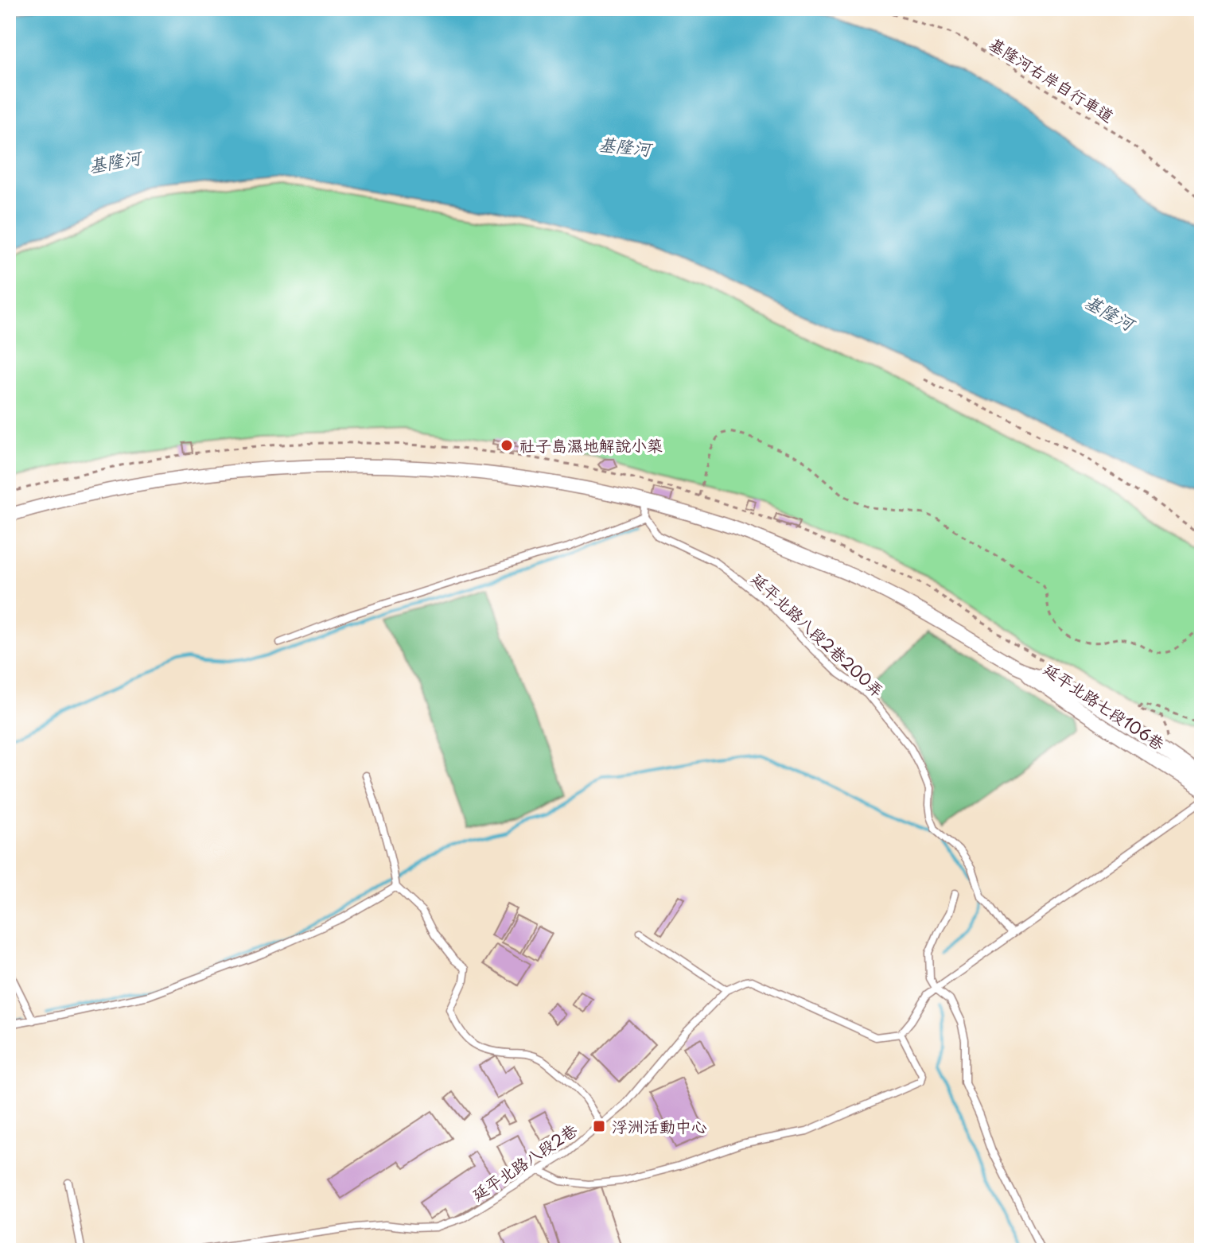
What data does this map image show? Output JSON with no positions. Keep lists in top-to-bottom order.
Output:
{
  "streets": {
    "lane": ["延平北路八段2巷200弄", "延平北路八段2巷"],
    "path": ["基隆河右岸自行車道"]
  },
  "water": ["基隆河"],
  "places": {
    "other": ["社子島濕地解說小築"],
    "transit": ["浮洲活動中心"]
  }
}
